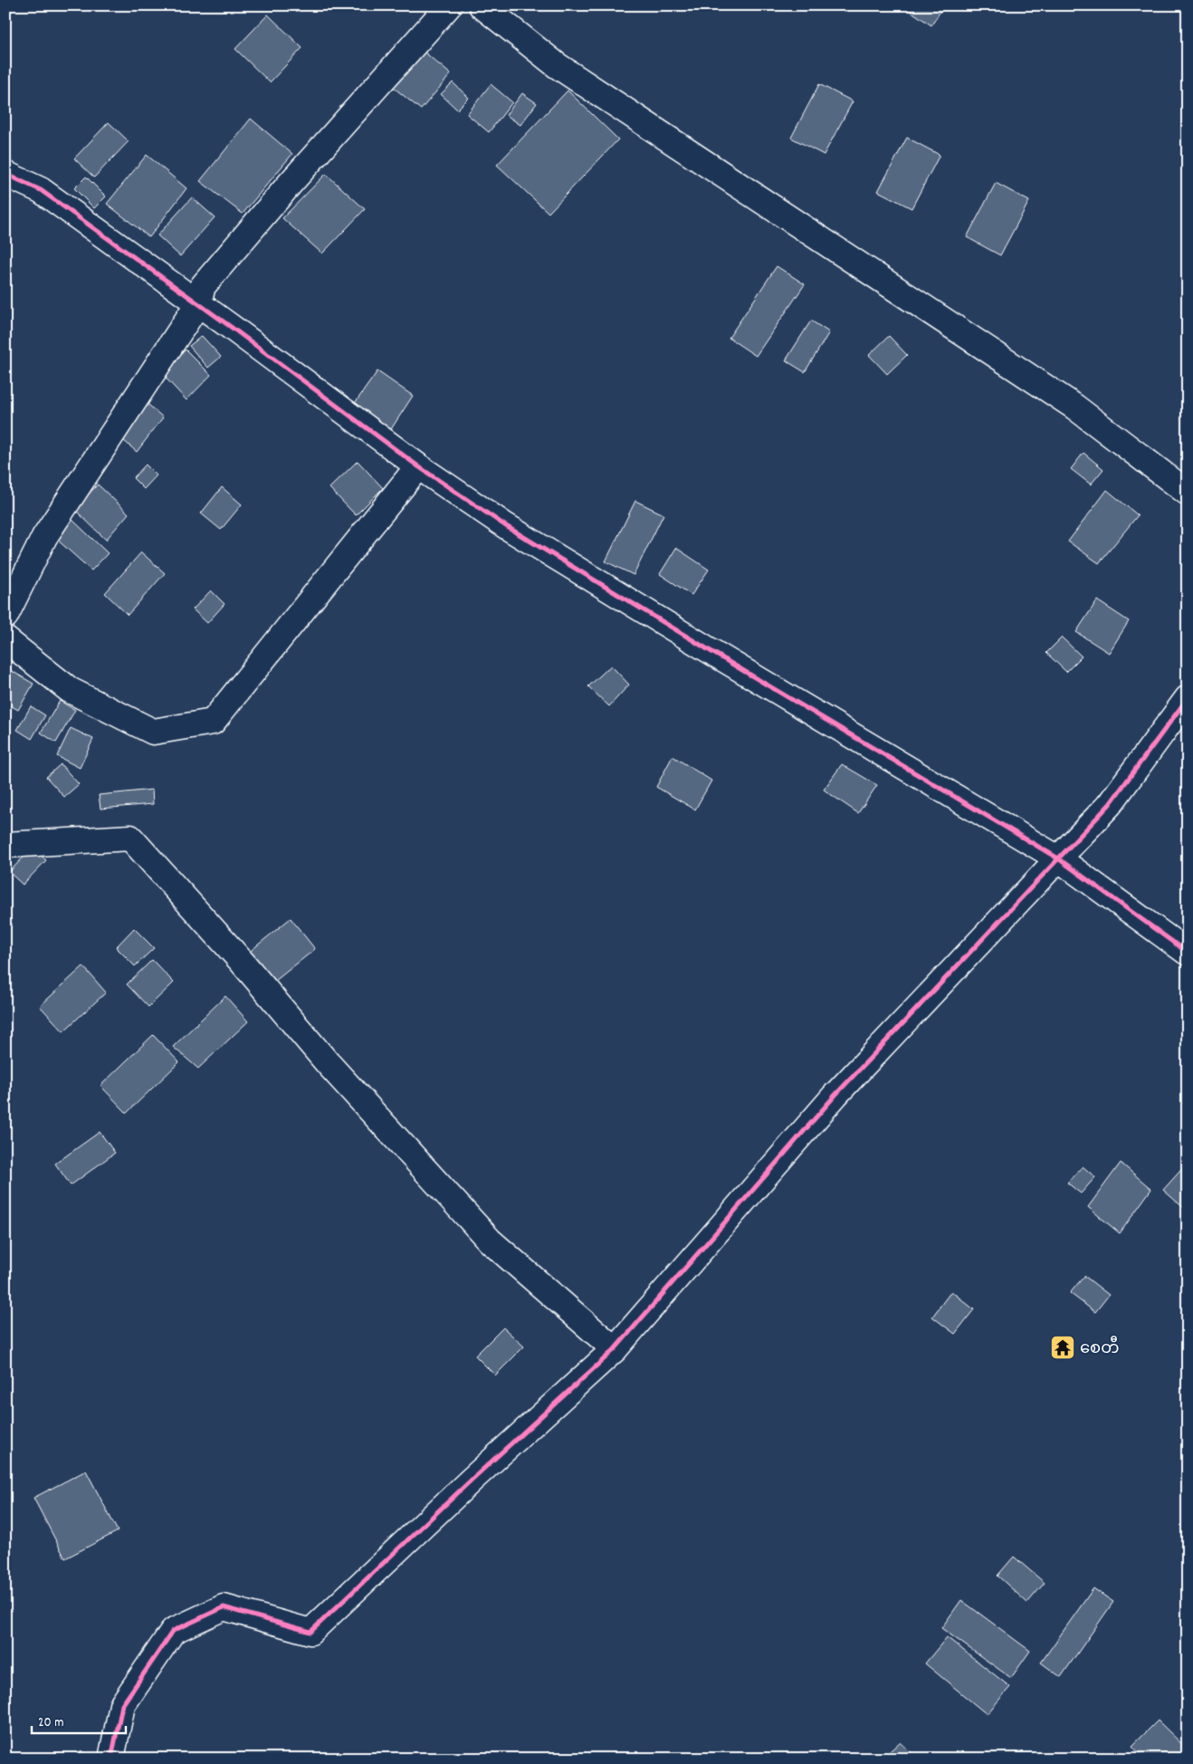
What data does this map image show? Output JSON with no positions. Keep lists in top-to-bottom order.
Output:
{
  "places": {
    "temple": ["စေတီ"]
  },
  "scale_bar": "20 m"
}
